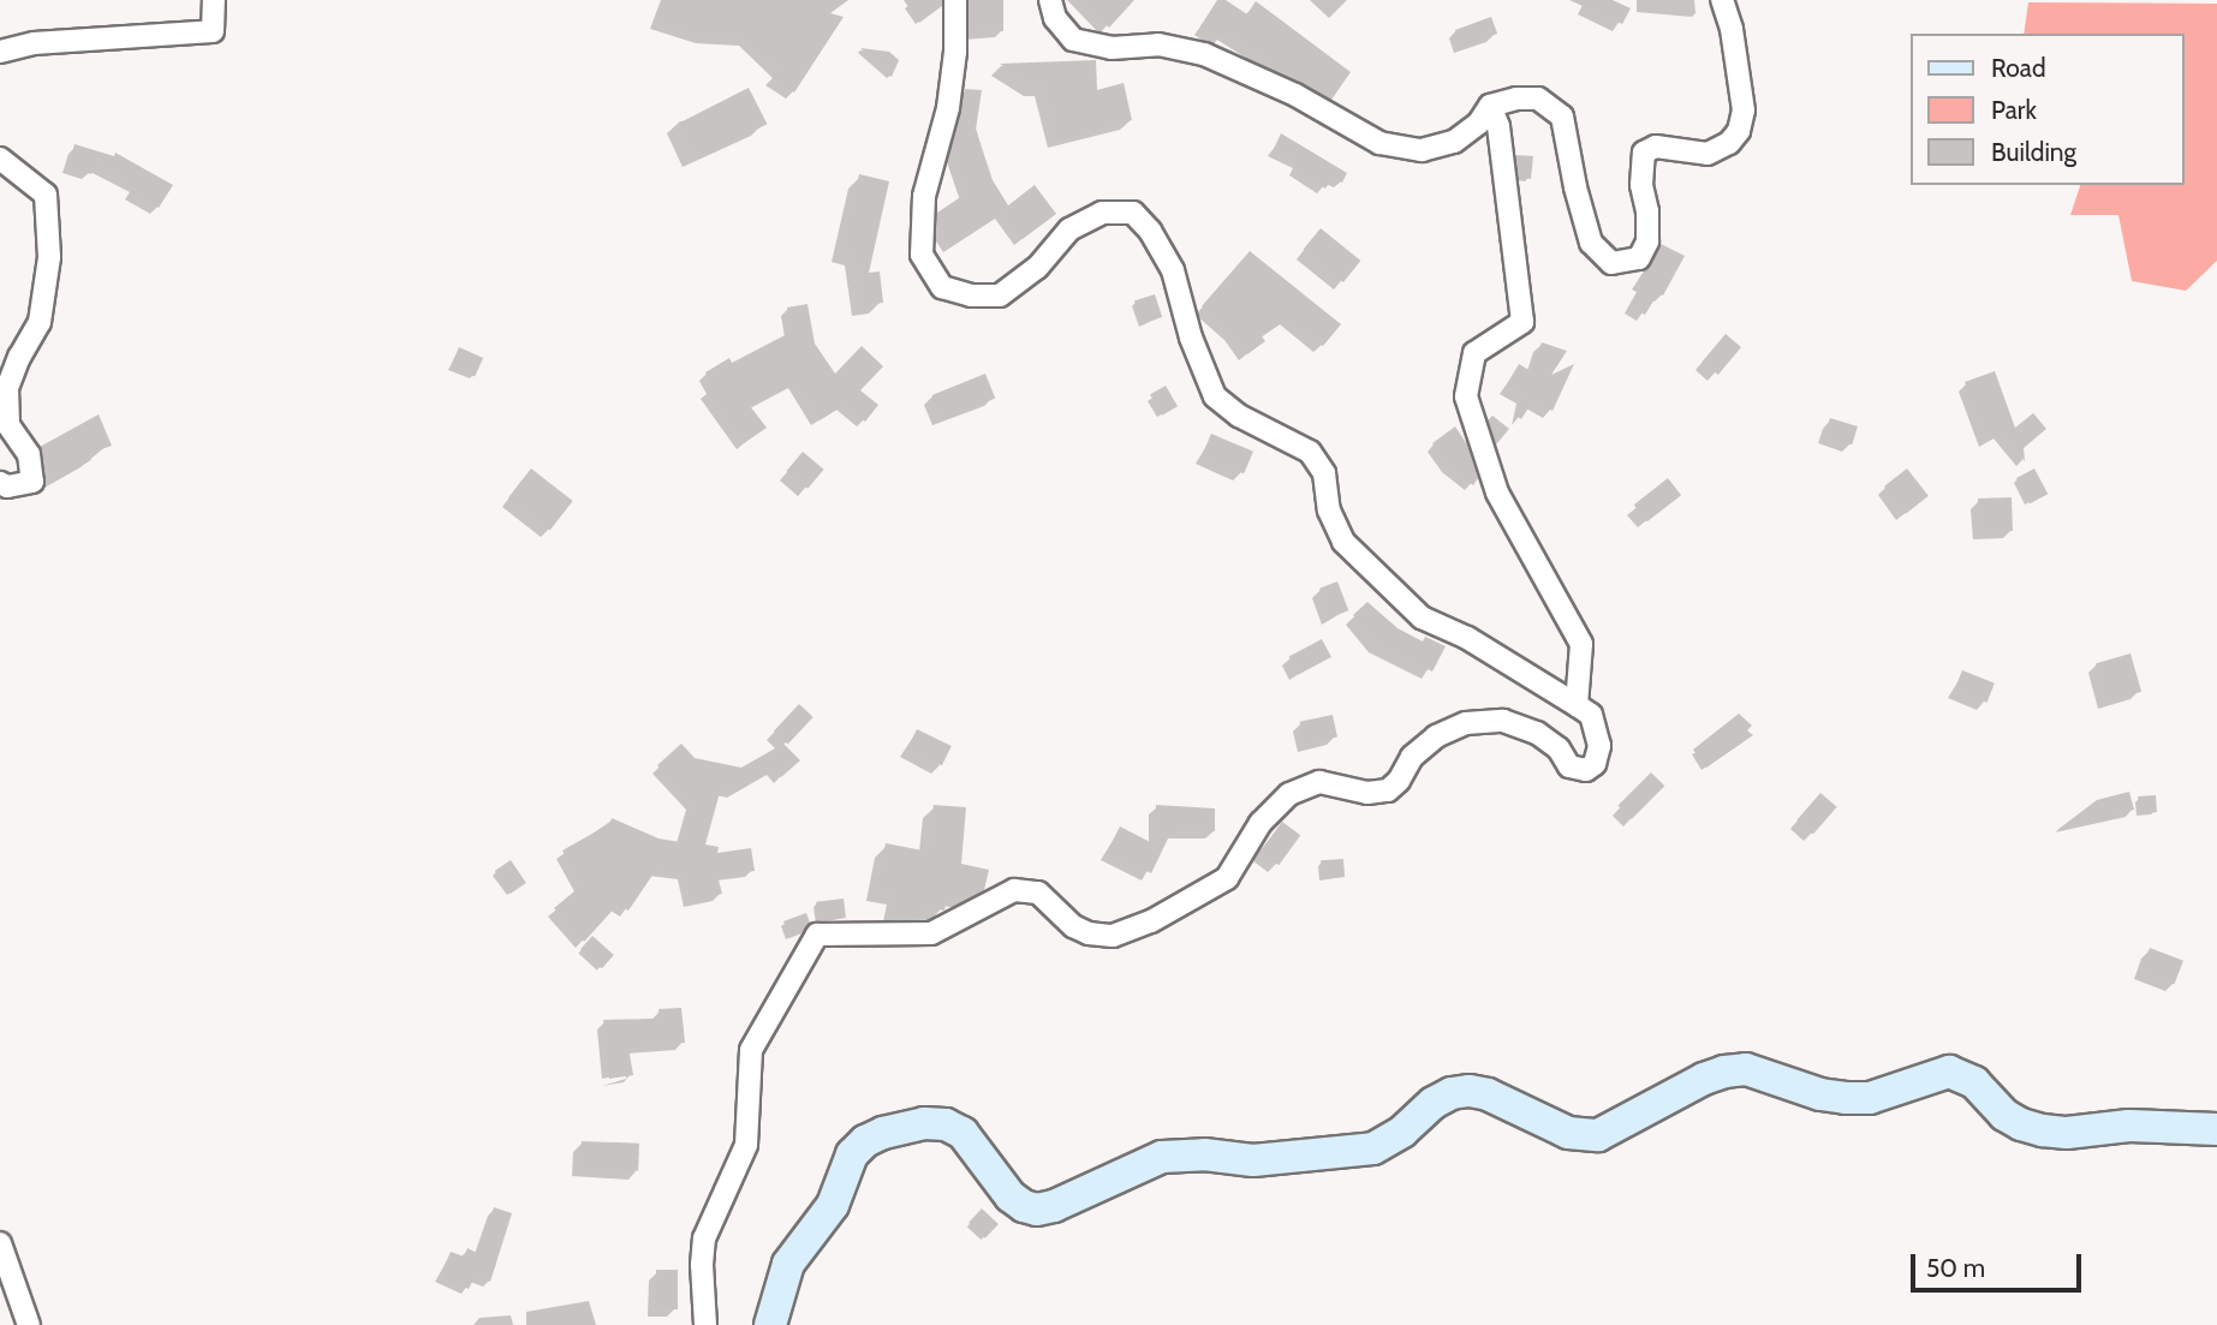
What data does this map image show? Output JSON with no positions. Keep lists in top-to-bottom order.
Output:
{
  "legend": ["Road", "Park", "Building"],
  "scale_bar": "50 m"
}
